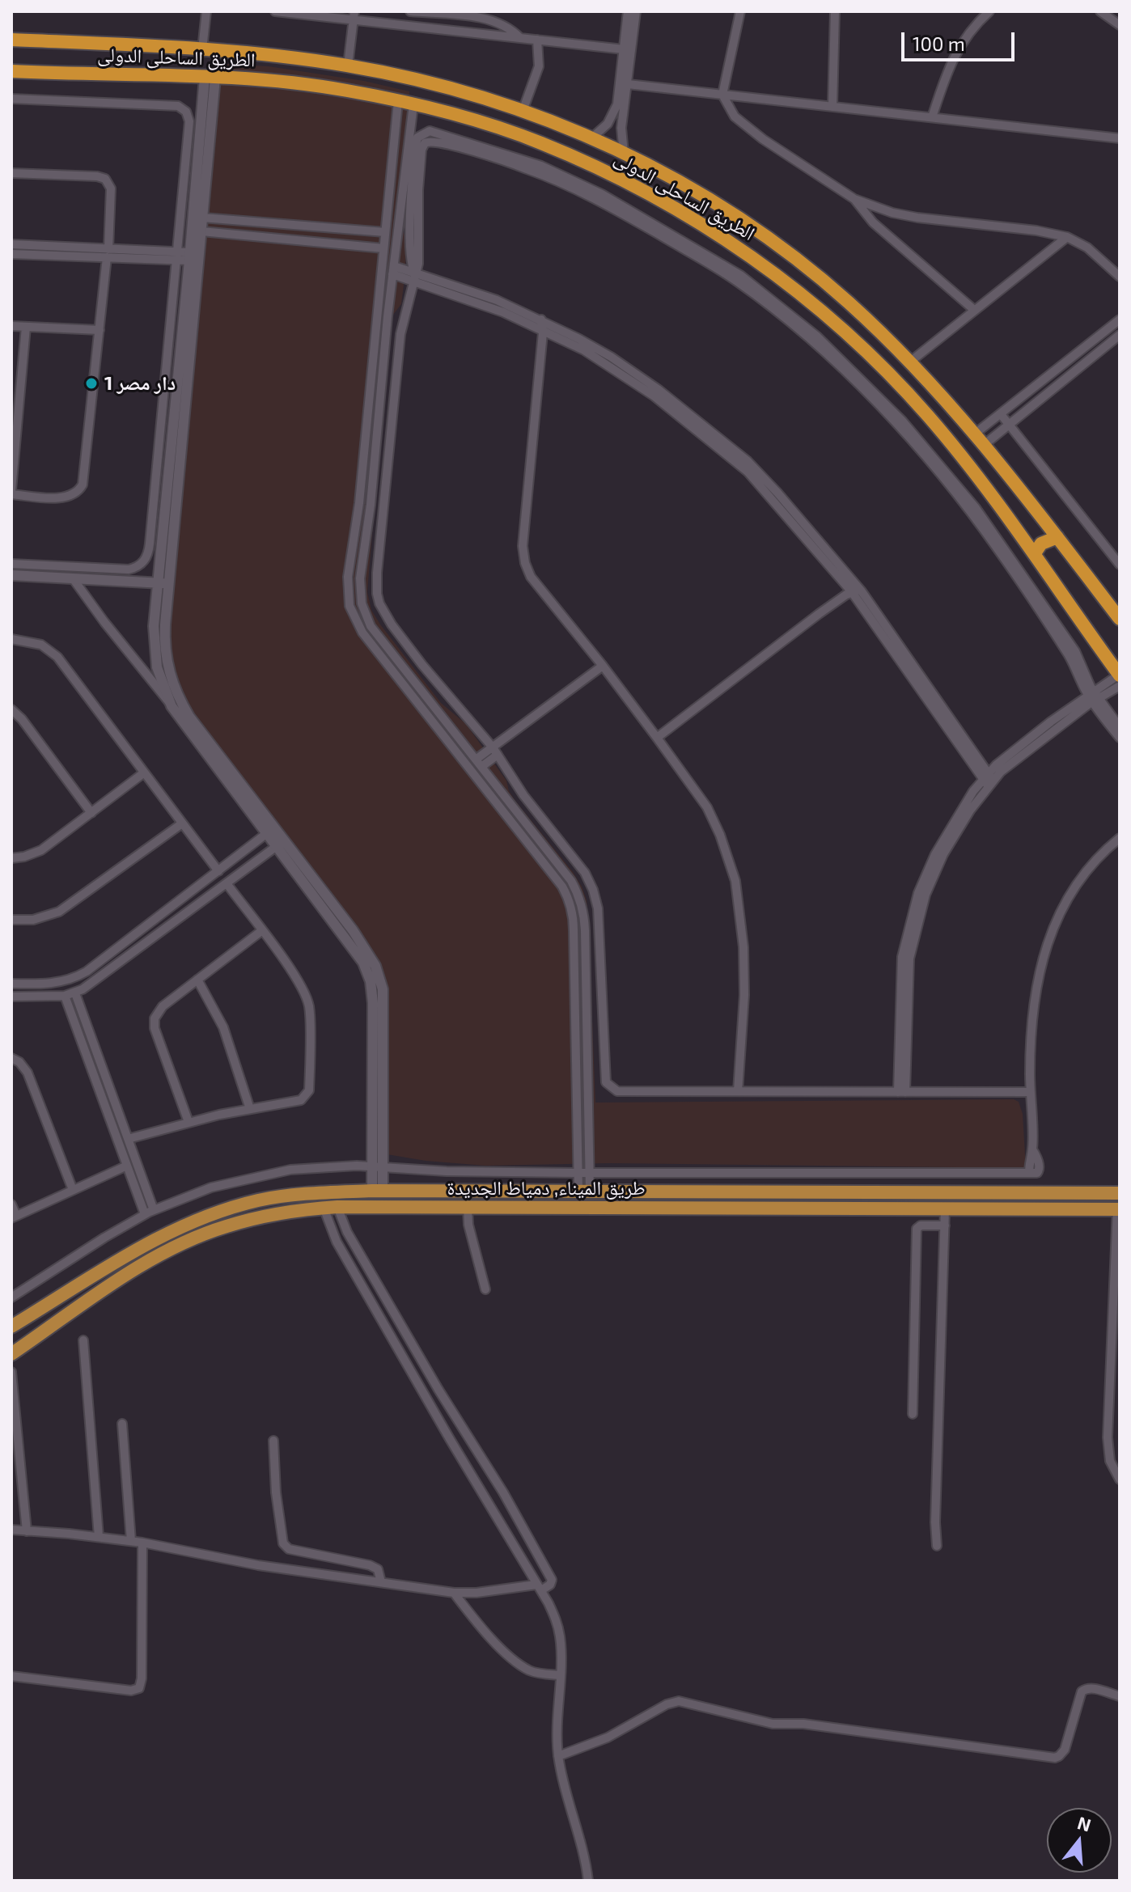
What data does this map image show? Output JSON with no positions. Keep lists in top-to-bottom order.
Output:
{
  "streets": {
    "highway": ["الطريق الساحلى الدولى"],
    "main road": ["طريق الميناء, دمياط الجديدة"]
  },
  "places": ["دار مصر 1"],
  "scale_bar": "100 m",
  "north": "top"
}
